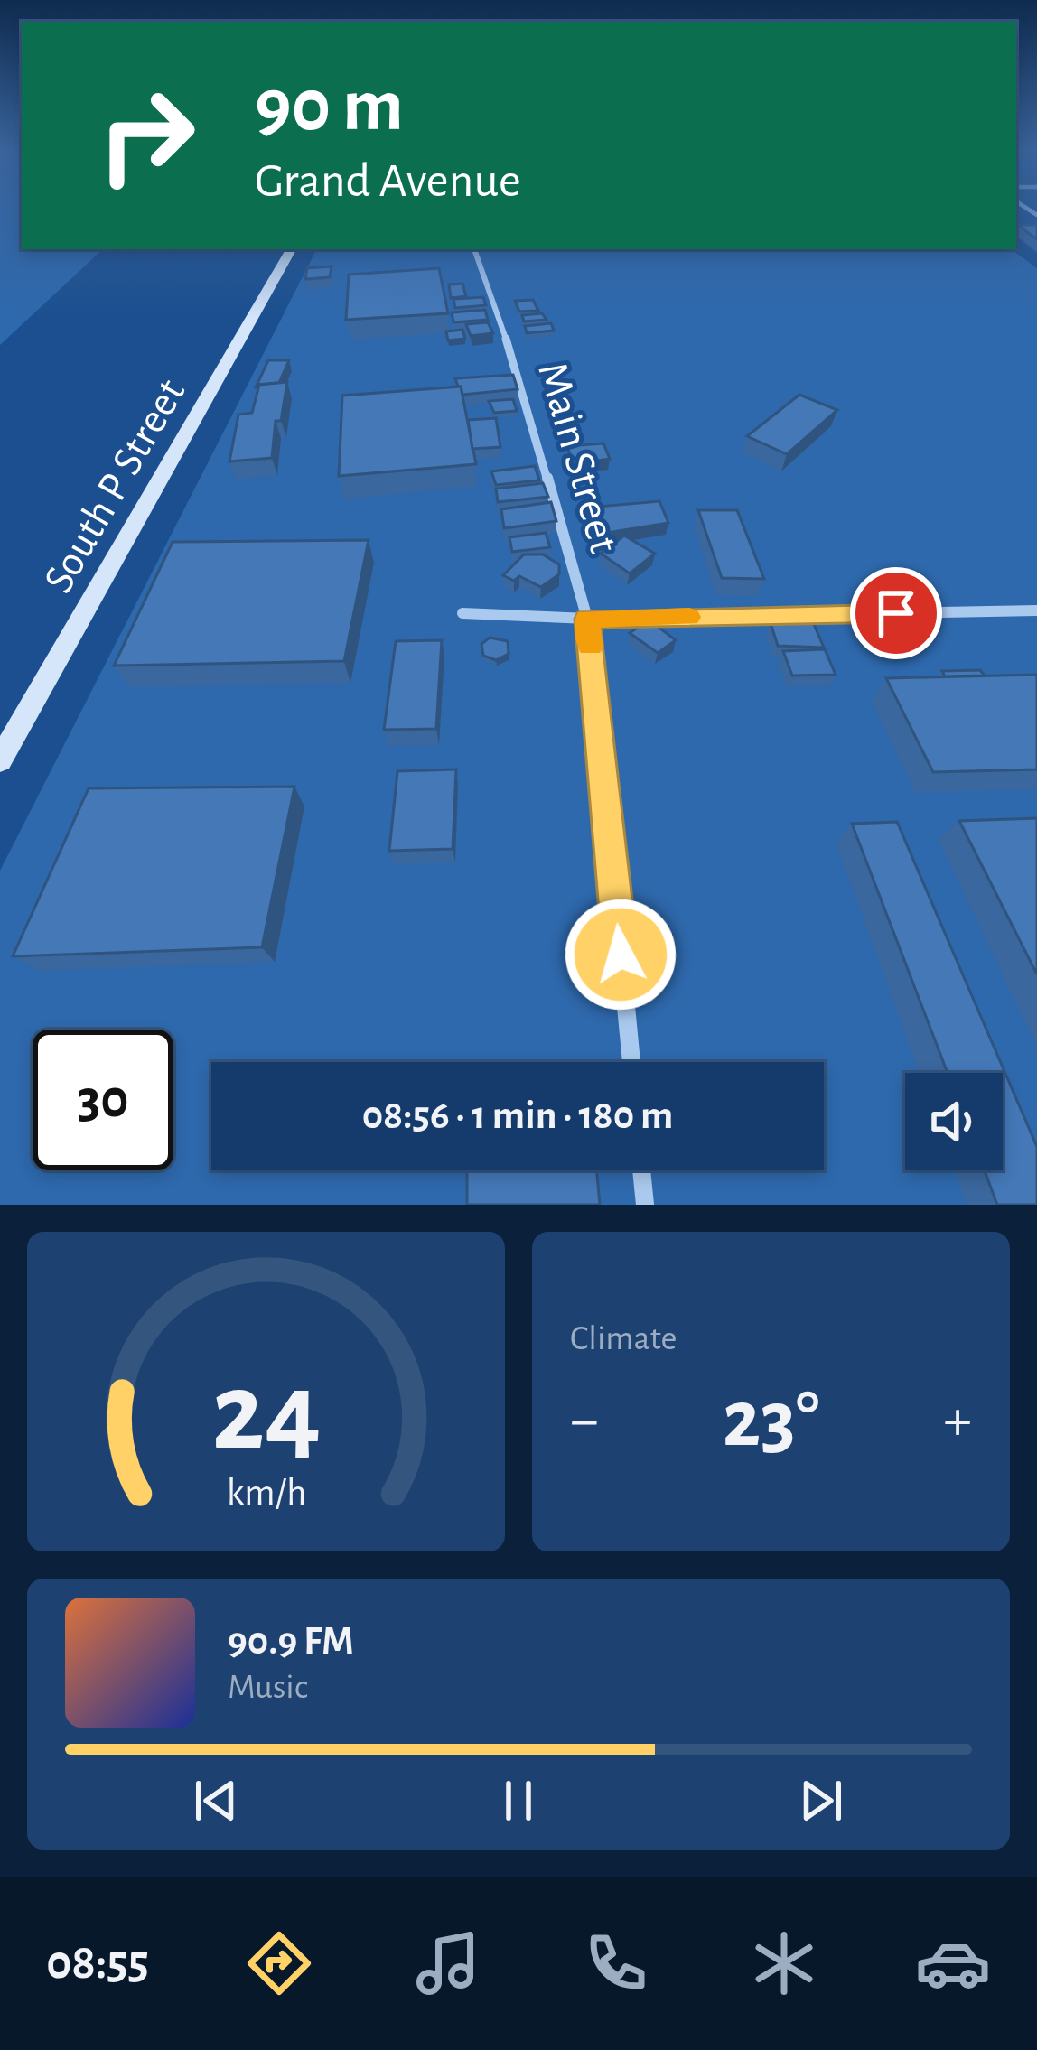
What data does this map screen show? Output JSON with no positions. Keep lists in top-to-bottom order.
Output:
{
  "streets": {
    "street": ["Main Street", "South P Street"]
  },
  "page": {
    "turn": ["90 m", "Grand Avenue"],
    "limit": "30",
    "trip": "08:56 · 1 min · 180 m",
    "tile": "Climate",
    "heat": ["−", "23°", "+"],
    "song": ["90.9 FM", "Music"],
    "tabs": "08:55",
    "gauge": ["24", "km/h"]
  }
}
